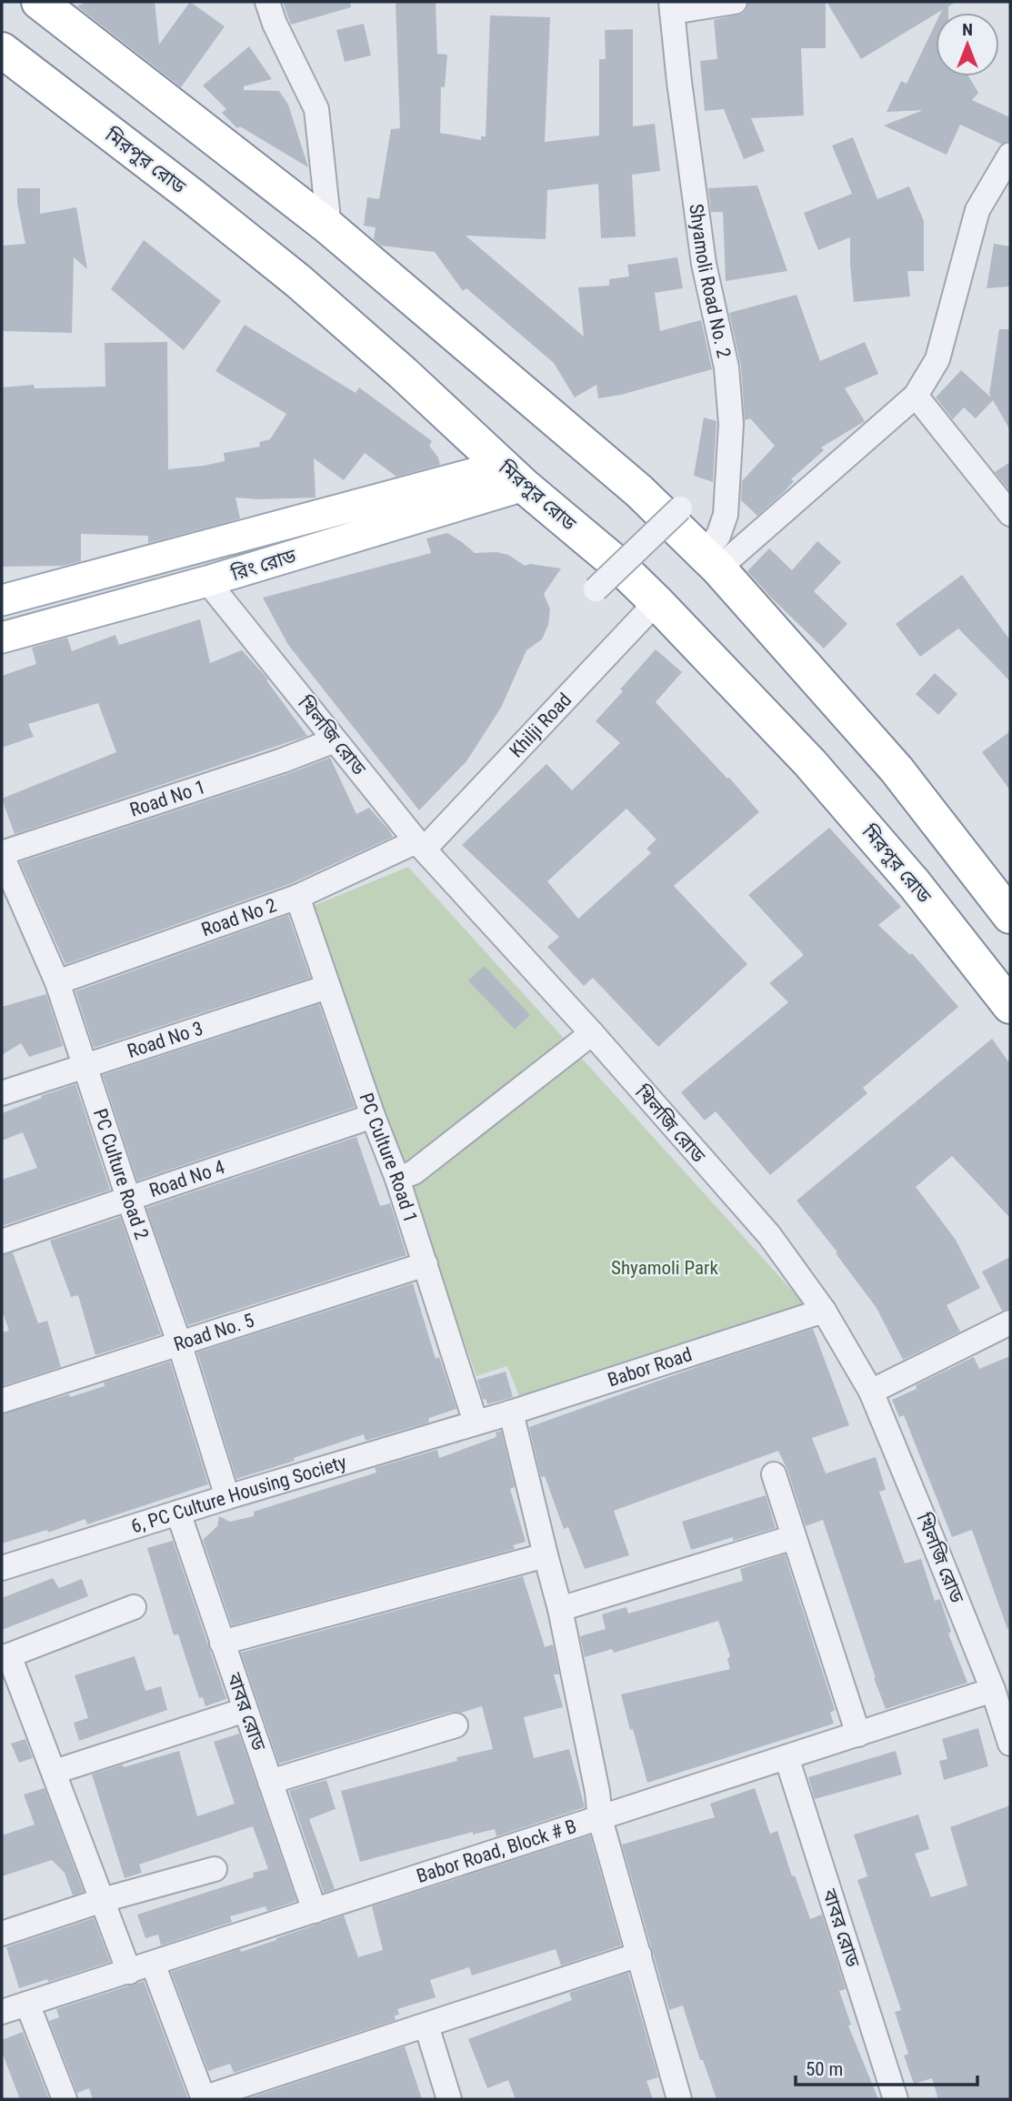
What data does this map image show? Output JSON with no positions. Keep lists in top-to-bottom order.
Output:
{
  "streets": {
    "highway": ["মিরপুর রোড"],
    "main road": ["রিং রোড"],
    "street": [
      "Shyamoli Road No. 2",
      "Khilji Road",
      "খিলজি রোড",
      "Road No 1",
      "Road No 2",
      "Road No 3",
      "PC Culture Road 1",
      "PC Culture Road 2",
      "Road No 4",
      "Road No. 5",
      "Babor Road",
      "6, PC Culture Housing Society",
      "বাবর রোড",
      "Babor Road, Block # B"
    ]
  },
  "crossings": [
    ["মিরপুর রোড", "রিং রোড"],
    ["মিরপুর রোড", "Khilji Road"],
    ["রিং রোড", "খিলজি রোড"],
    ["Khilji Road", "খিলজি রোড"],
    ["Khilji Road", "Road No 2"],
    ["খিলজি রোড", "Road No 1"],
    ["খিলজি রোড", "Road No 2"],
    ["খিলজি রোড", "Babor Road"],
    ["খিলজি রোড", "Babor Road, Block # B"],
    ["Road No 1", "PC Culture Road 2"],
    ["Road No 2", "PC Culture Road 1"],
    ["Road No 2", "PC Culture Road 2"],
    ["Road No 3", "PC Culture Road 1"],
    ["Road No 3", "PC Culture Road 2"],
    ["PC Culture Road 1", "Road No 4"],
    ["PC Culture Road 1", "Road No. 5"],
    ["PC Culture Road 1", "Babor Road"],
    ["PC Culture Road 1", "6, PC Culture Housing Society"],
    ["PC Culture Road 2", "Road No 4"],
    ["PC Culture Road 2", "Road No. 5"],
    ["PC Culture Road 2", "6, PC Culture Housing Society"],
    ["Babor Road", "6, PC Culture Housing Society"],
    ["6, PC Culture Housing Society", "বাবর রোড"],
    ["বাবর রোড", "Babor Road, Block # B"]
  ],
  "parks": ["Shyamoli Park"],
  "scale_bar": "50 m",
  "north": "top"
}
